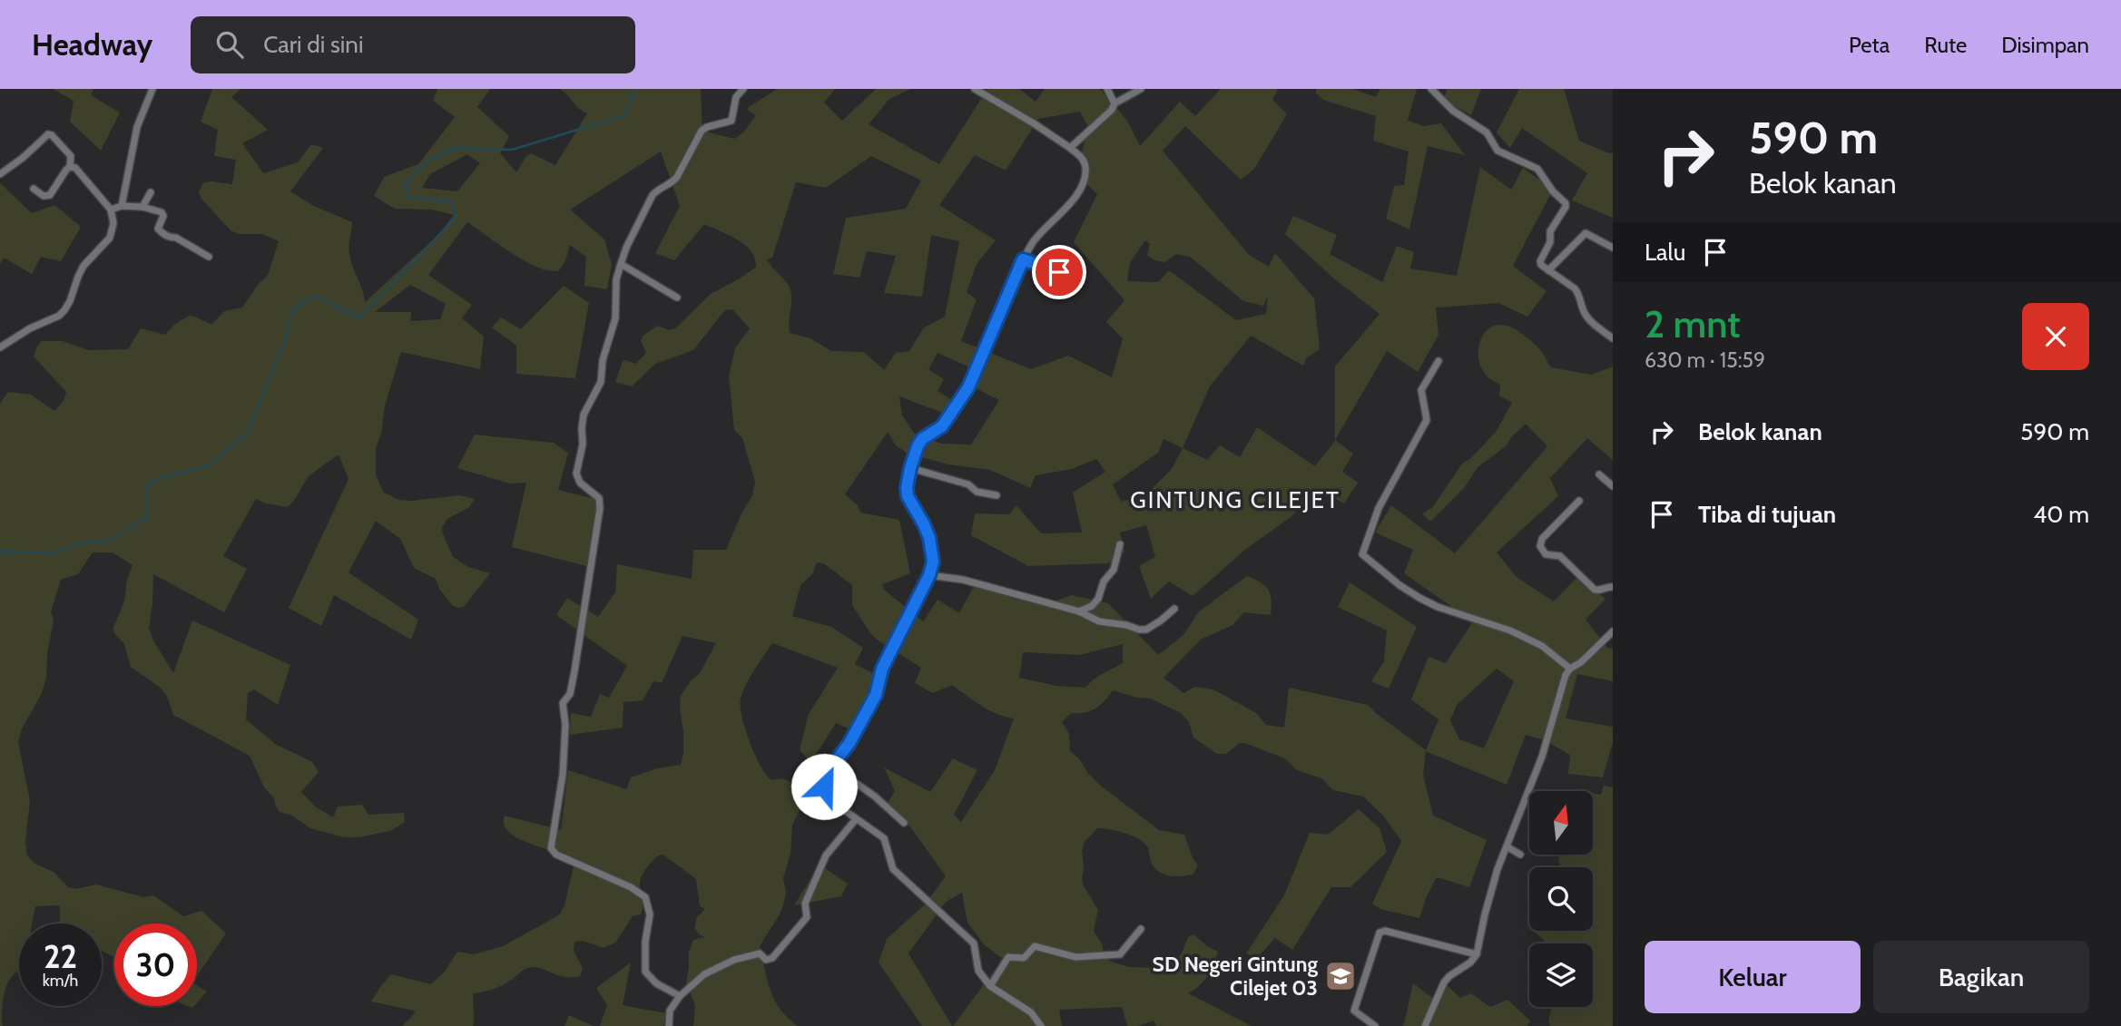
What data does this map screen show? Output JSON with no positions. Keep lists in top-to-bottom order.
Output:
{
  "districts": ["GINTUNG CILEJET"],
  "places": {
    "school or university": ["SD Negeri Gintung Cilejet 03"]
  },
  "north": "top",
  "page": {
    "header": "Headway",
    "search": "Cari di sini",
    "nav": ["Peta", "Rute", "Disimpan"],
    "turn": ["590 m", "Belok kanan"],
    "then": "Lalu",
    "heading": ["2 mnt", "630 m · 15:59"],
    "list": [
      {
        "name": "Belok kanan",
        "value": "590 m"
      },
      {
        "name": "Tiba di tujuan",
        "value": "40 m"
      }
    ],
    "speed": "22 km/h",
    "limit": "30",
    "buttons": ["Keluar", "Bagikan"]
  }
}
